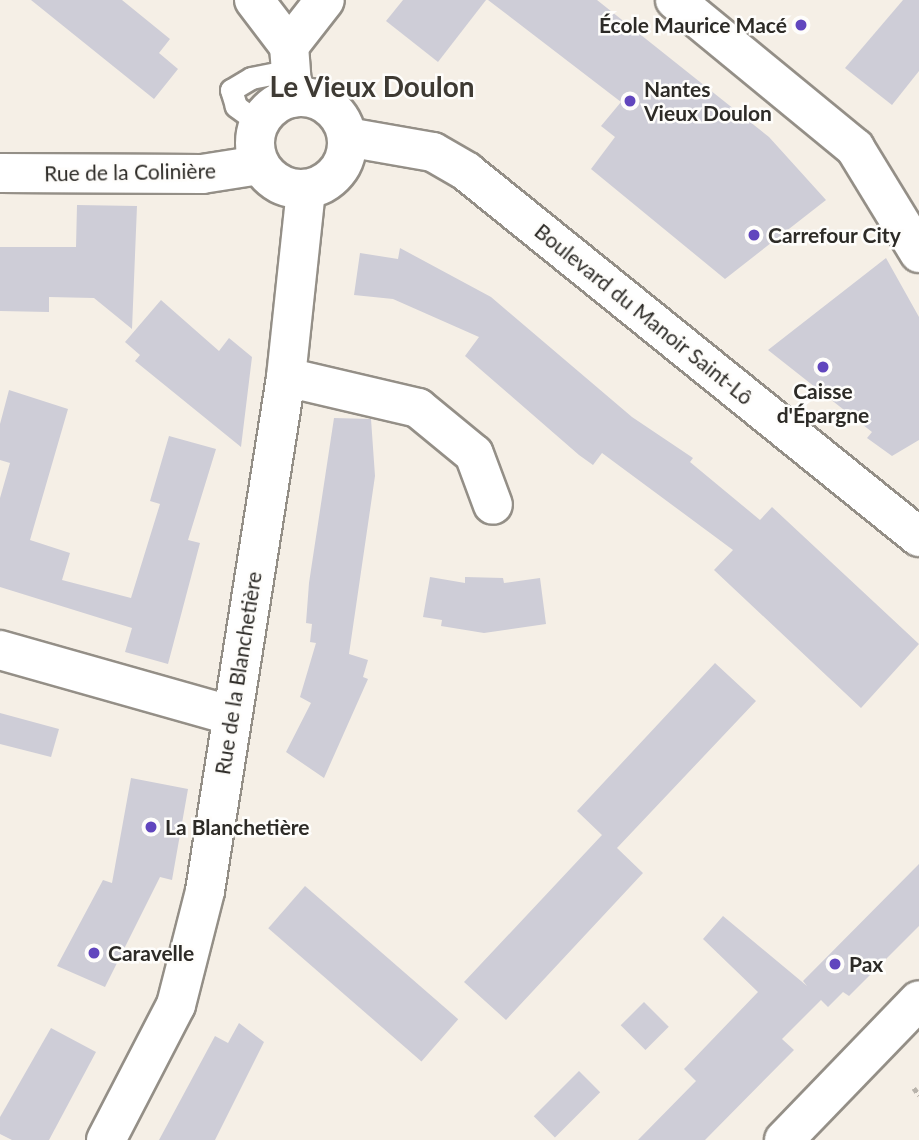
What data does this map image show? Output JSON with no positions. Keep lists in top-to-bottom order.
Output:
{
  "streets": {
    "street": ["Rue de la Colinière", "Boulevard du Manoir Saint-Lô", "Rue de la Blanchetière"]
  },
  "districts": ["Le Vieux Doulon"],
  "places": [
    "École Maurice Macé",
    "Nantes Vieux Doulon",
    "Carrefour City",
    "Caisse d'Épargne",
    "La Blanchetière",
    "Caravelle",
    "Pax"
  ]
}
